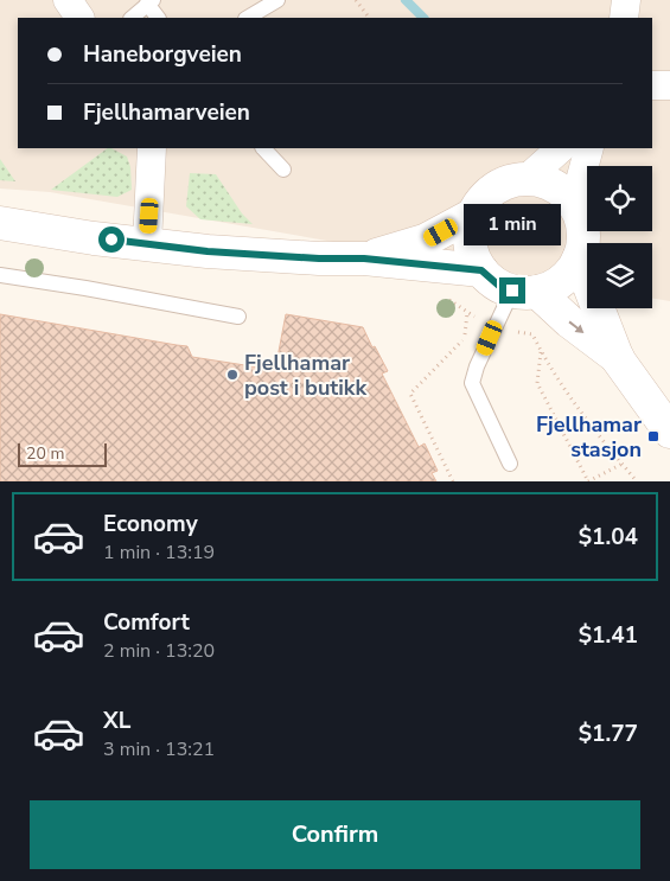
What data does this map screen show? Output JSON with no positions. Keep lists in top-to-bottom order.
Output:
{
  "places": {
    "other": ["Fjellhamar post i butikk"],
    "transit": ["Fjellhamar stasjon"]
  },
  "scale_bar": "20 m",
  "page": {
    "banner": ["Haneborgveien", "Fjellhamarveien"],
    "bubble": "1 min",
    "scale": "20 m",
    "list": [
      {
        "name": "Economy",
        "note": "1 min · 13:19",
        "value": "$1.04"
      },
      {
        "name": "Comfort",
        "note": "2 min · 13:20",
        "value": "$1.41"
      },
      {
        "name": "XL",
        "note": "3 min · 13:21",
        "value": "$1.77"
      }
    ],
    "buttons": "Confirm"
  }
}
